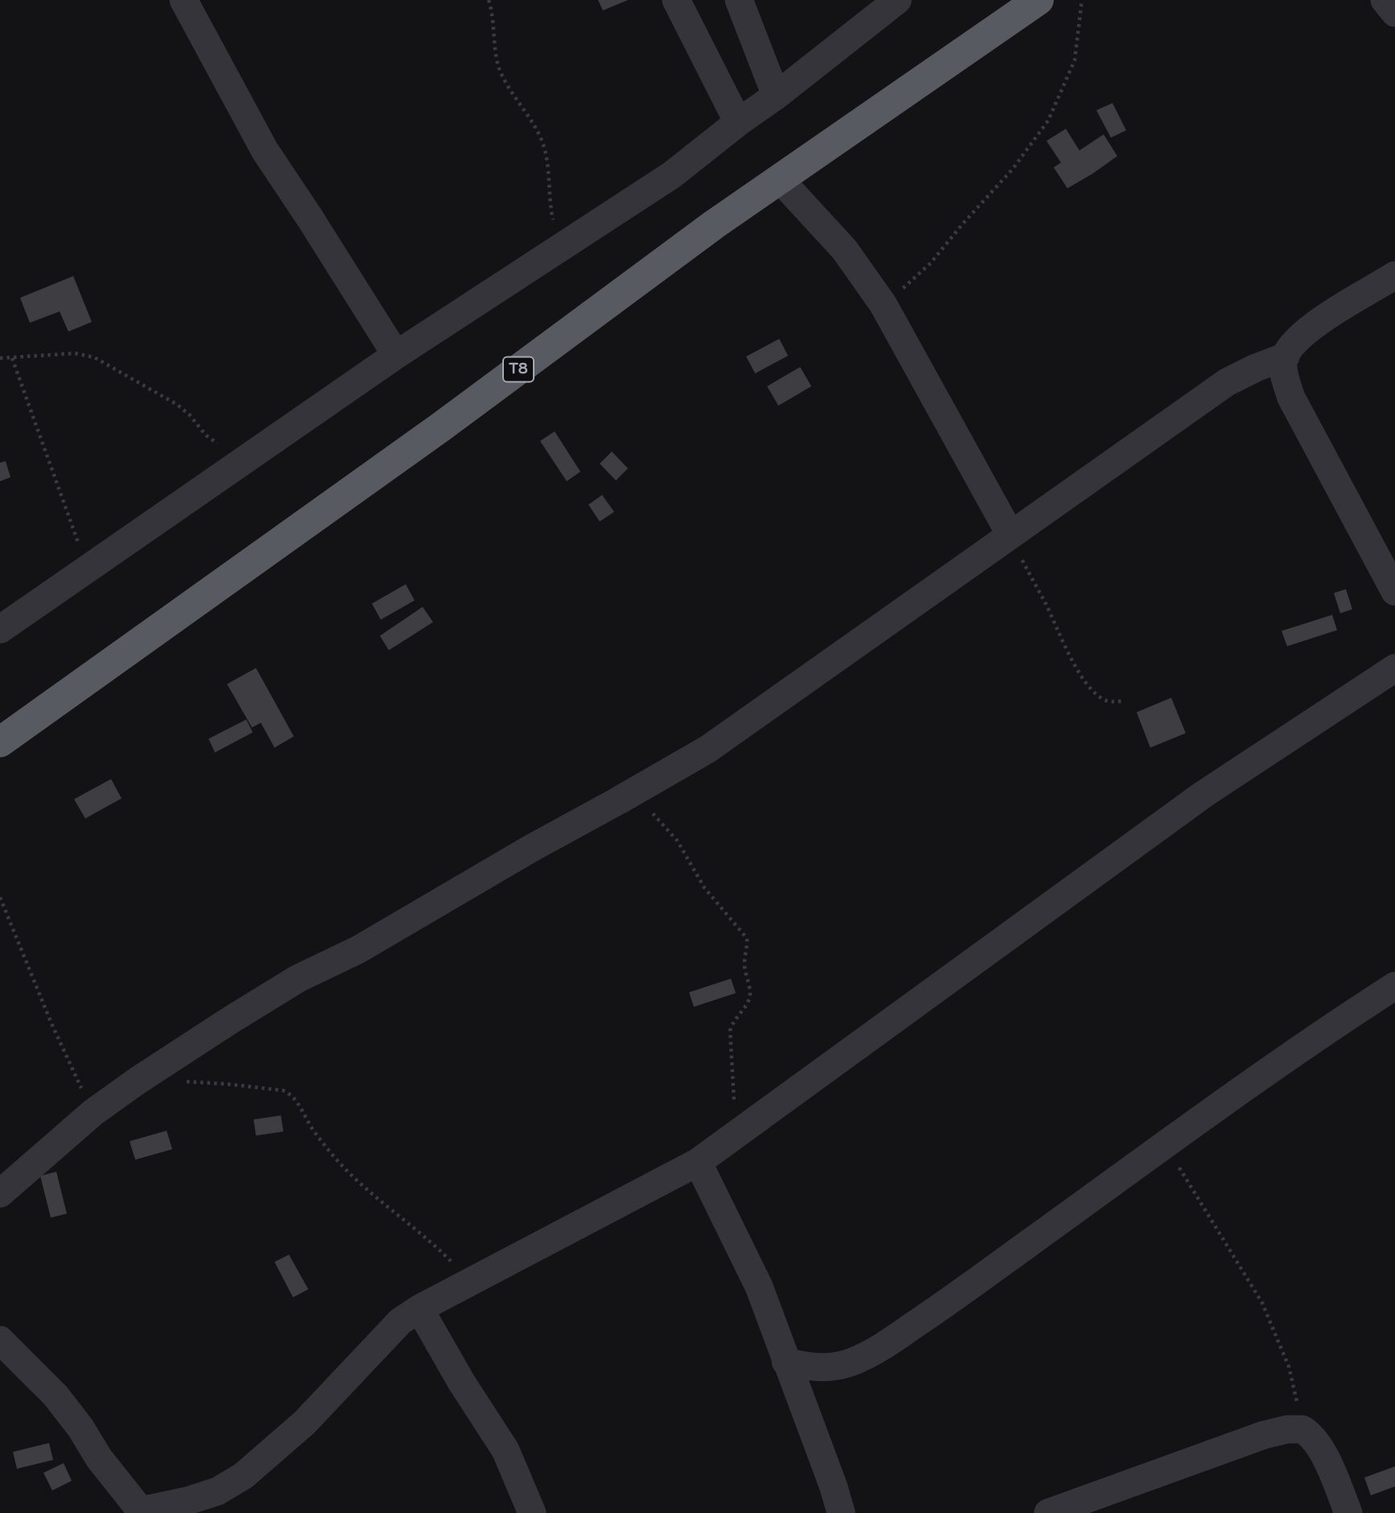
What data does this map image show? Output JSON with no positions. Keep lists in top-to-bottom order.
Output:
{
  "streets": {
    "highway": ["T8"]
  }
}
